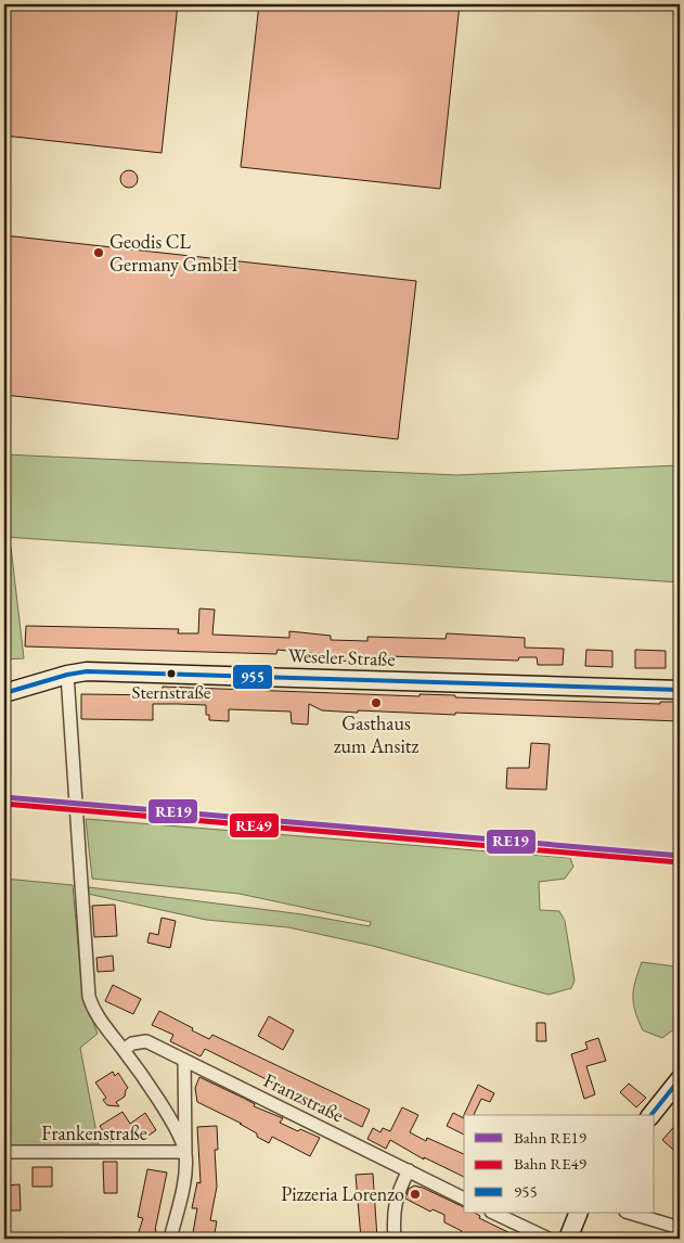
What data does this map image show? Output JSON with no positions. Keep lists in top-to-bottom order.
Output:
{
  "streets": {
    "main road": ["Weseler Straße"],
    "street": ["Franzstraße", "Frankenstraße"]
  },
  "places": [
    "Geodis CL Germany GmbH",
    "Sternstraße",
    "Gasthaus zum Ansitz",
    "Pizzeria Lorenzo"
  ],
  "lines": ["transit line 955", "rail line RE19", "rail line RE49"],
  "legend": ["Bahn RE19", "Bahn RE49", "955"]
}
